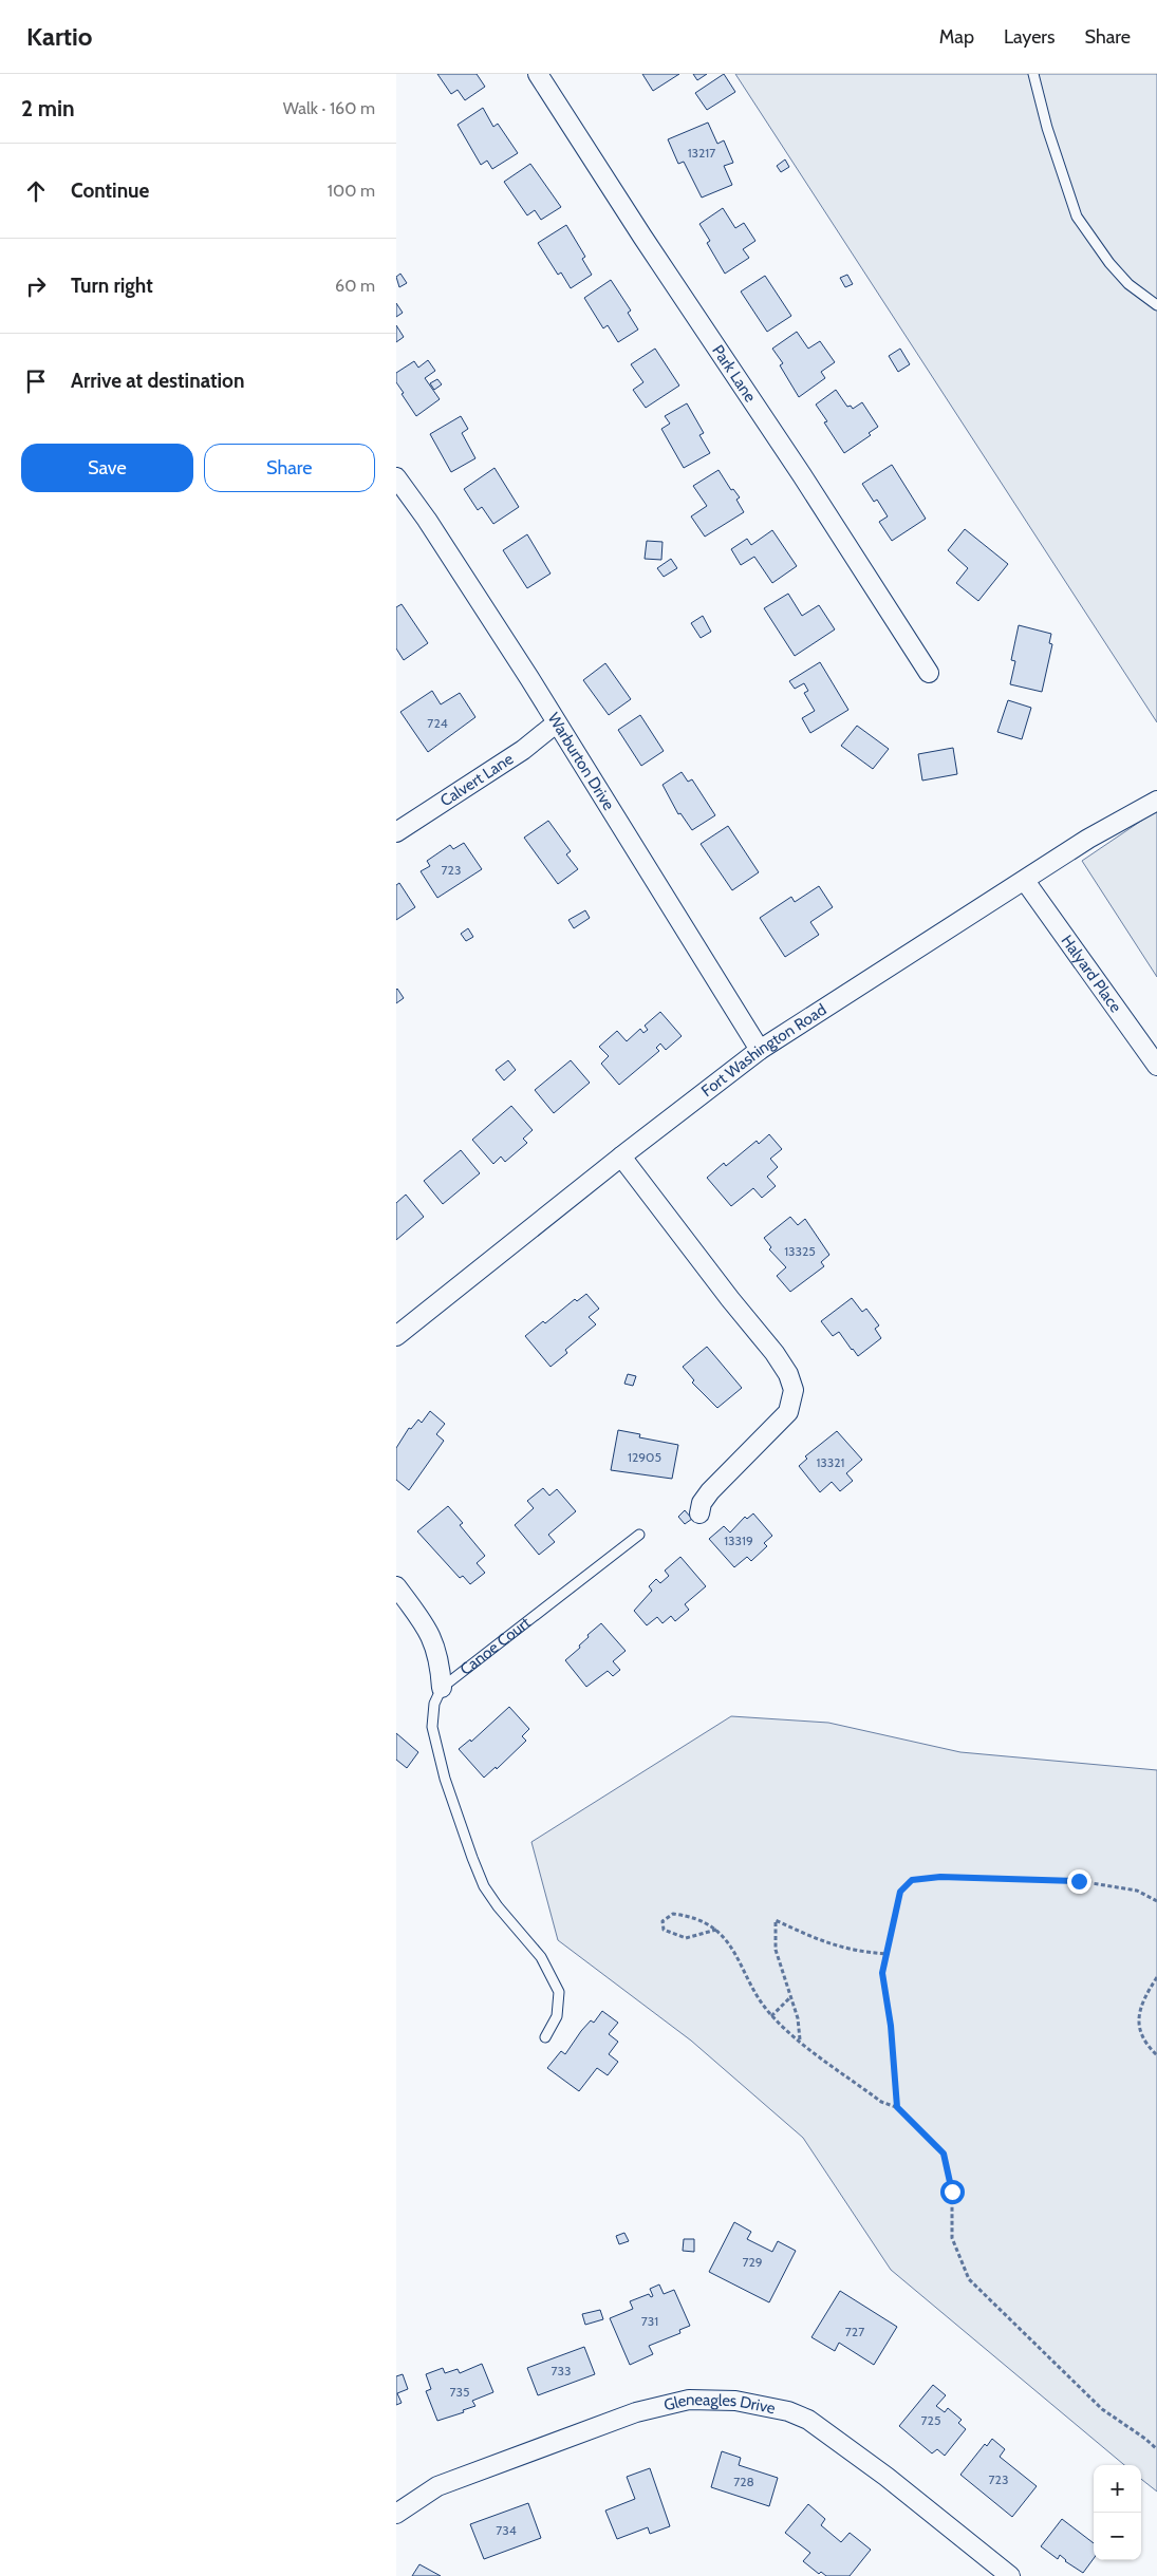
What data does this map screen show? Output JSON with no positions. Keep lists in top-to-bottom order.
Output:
{
  "streets": {
    "street": [
      "Park Lane",
      "Warburton Drive",
      "Calvert Lane",
      "Halyard Place",
      "Fort Washington Road",
      "Canoe Court",
      "Gleneagles Drive"
    ]
  },
  "crossings": [
    ["Warburton Drive", "Calvert Lane"],
    ["Warburton Drive", "Fort Washington Road"],
    ["Halyard Place", "Fort Washington Road"]
  ],
  "house_numbers": [
    "13217",
    "724",
    "723",
    "13325",
    "12905",
    "13321",
    "13319",
    "729",
    "731",
    "727",
    "733",
    "735",
    "725",
    "723",
    "728",
    "734"
  ],
  "page": {
    "header": "Kartio",
    "nav": ["Map", "Layers", "Share"],
    "heading": ["2 min", "Walk · 160 m"],
    "list": [
      ["Continue", "100 m"],
      ["Turn right", "60 m"],
      "Arrive at destination"
    ],
    "buttons": ["Save", "Share"],
    "map_buttons": ["+", "−"]
  }
}
